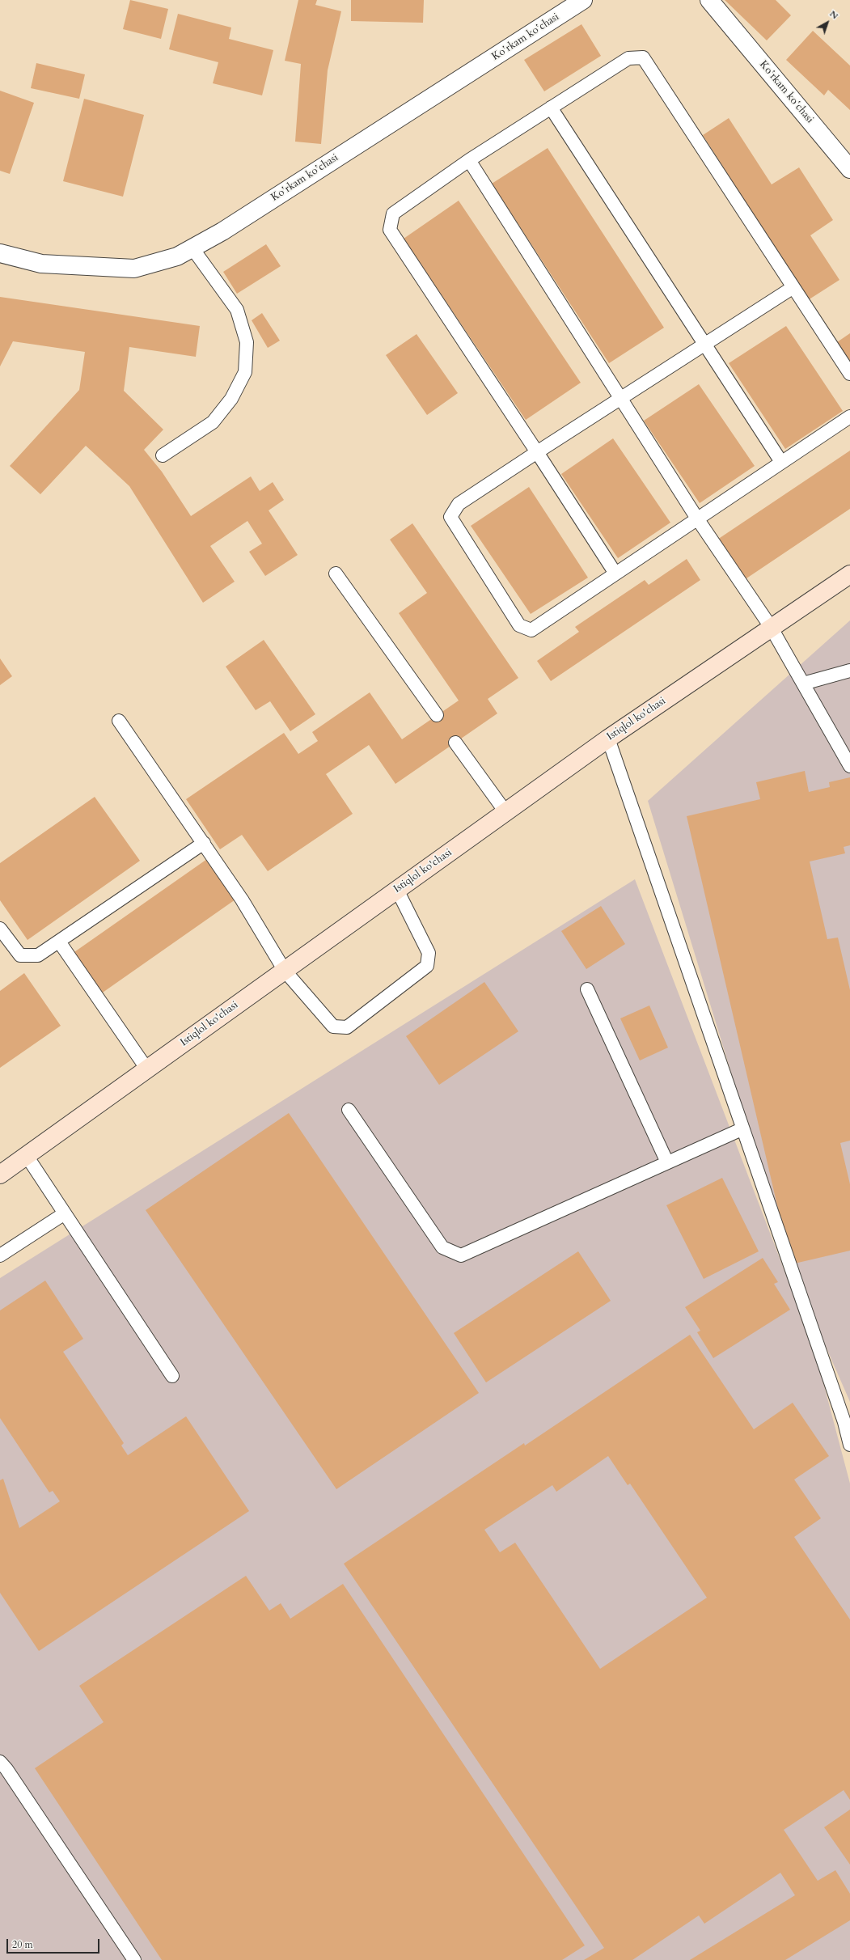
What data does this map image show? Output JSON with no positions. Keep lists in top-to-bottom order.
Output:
{
  "streets": {
    "main road": ["Istiqlol ko'chasi"],
    "street": ["Koʻrkam koʻchasi"]
  },
  "scale_bar": "20 m",
  "north": "top right"
}
